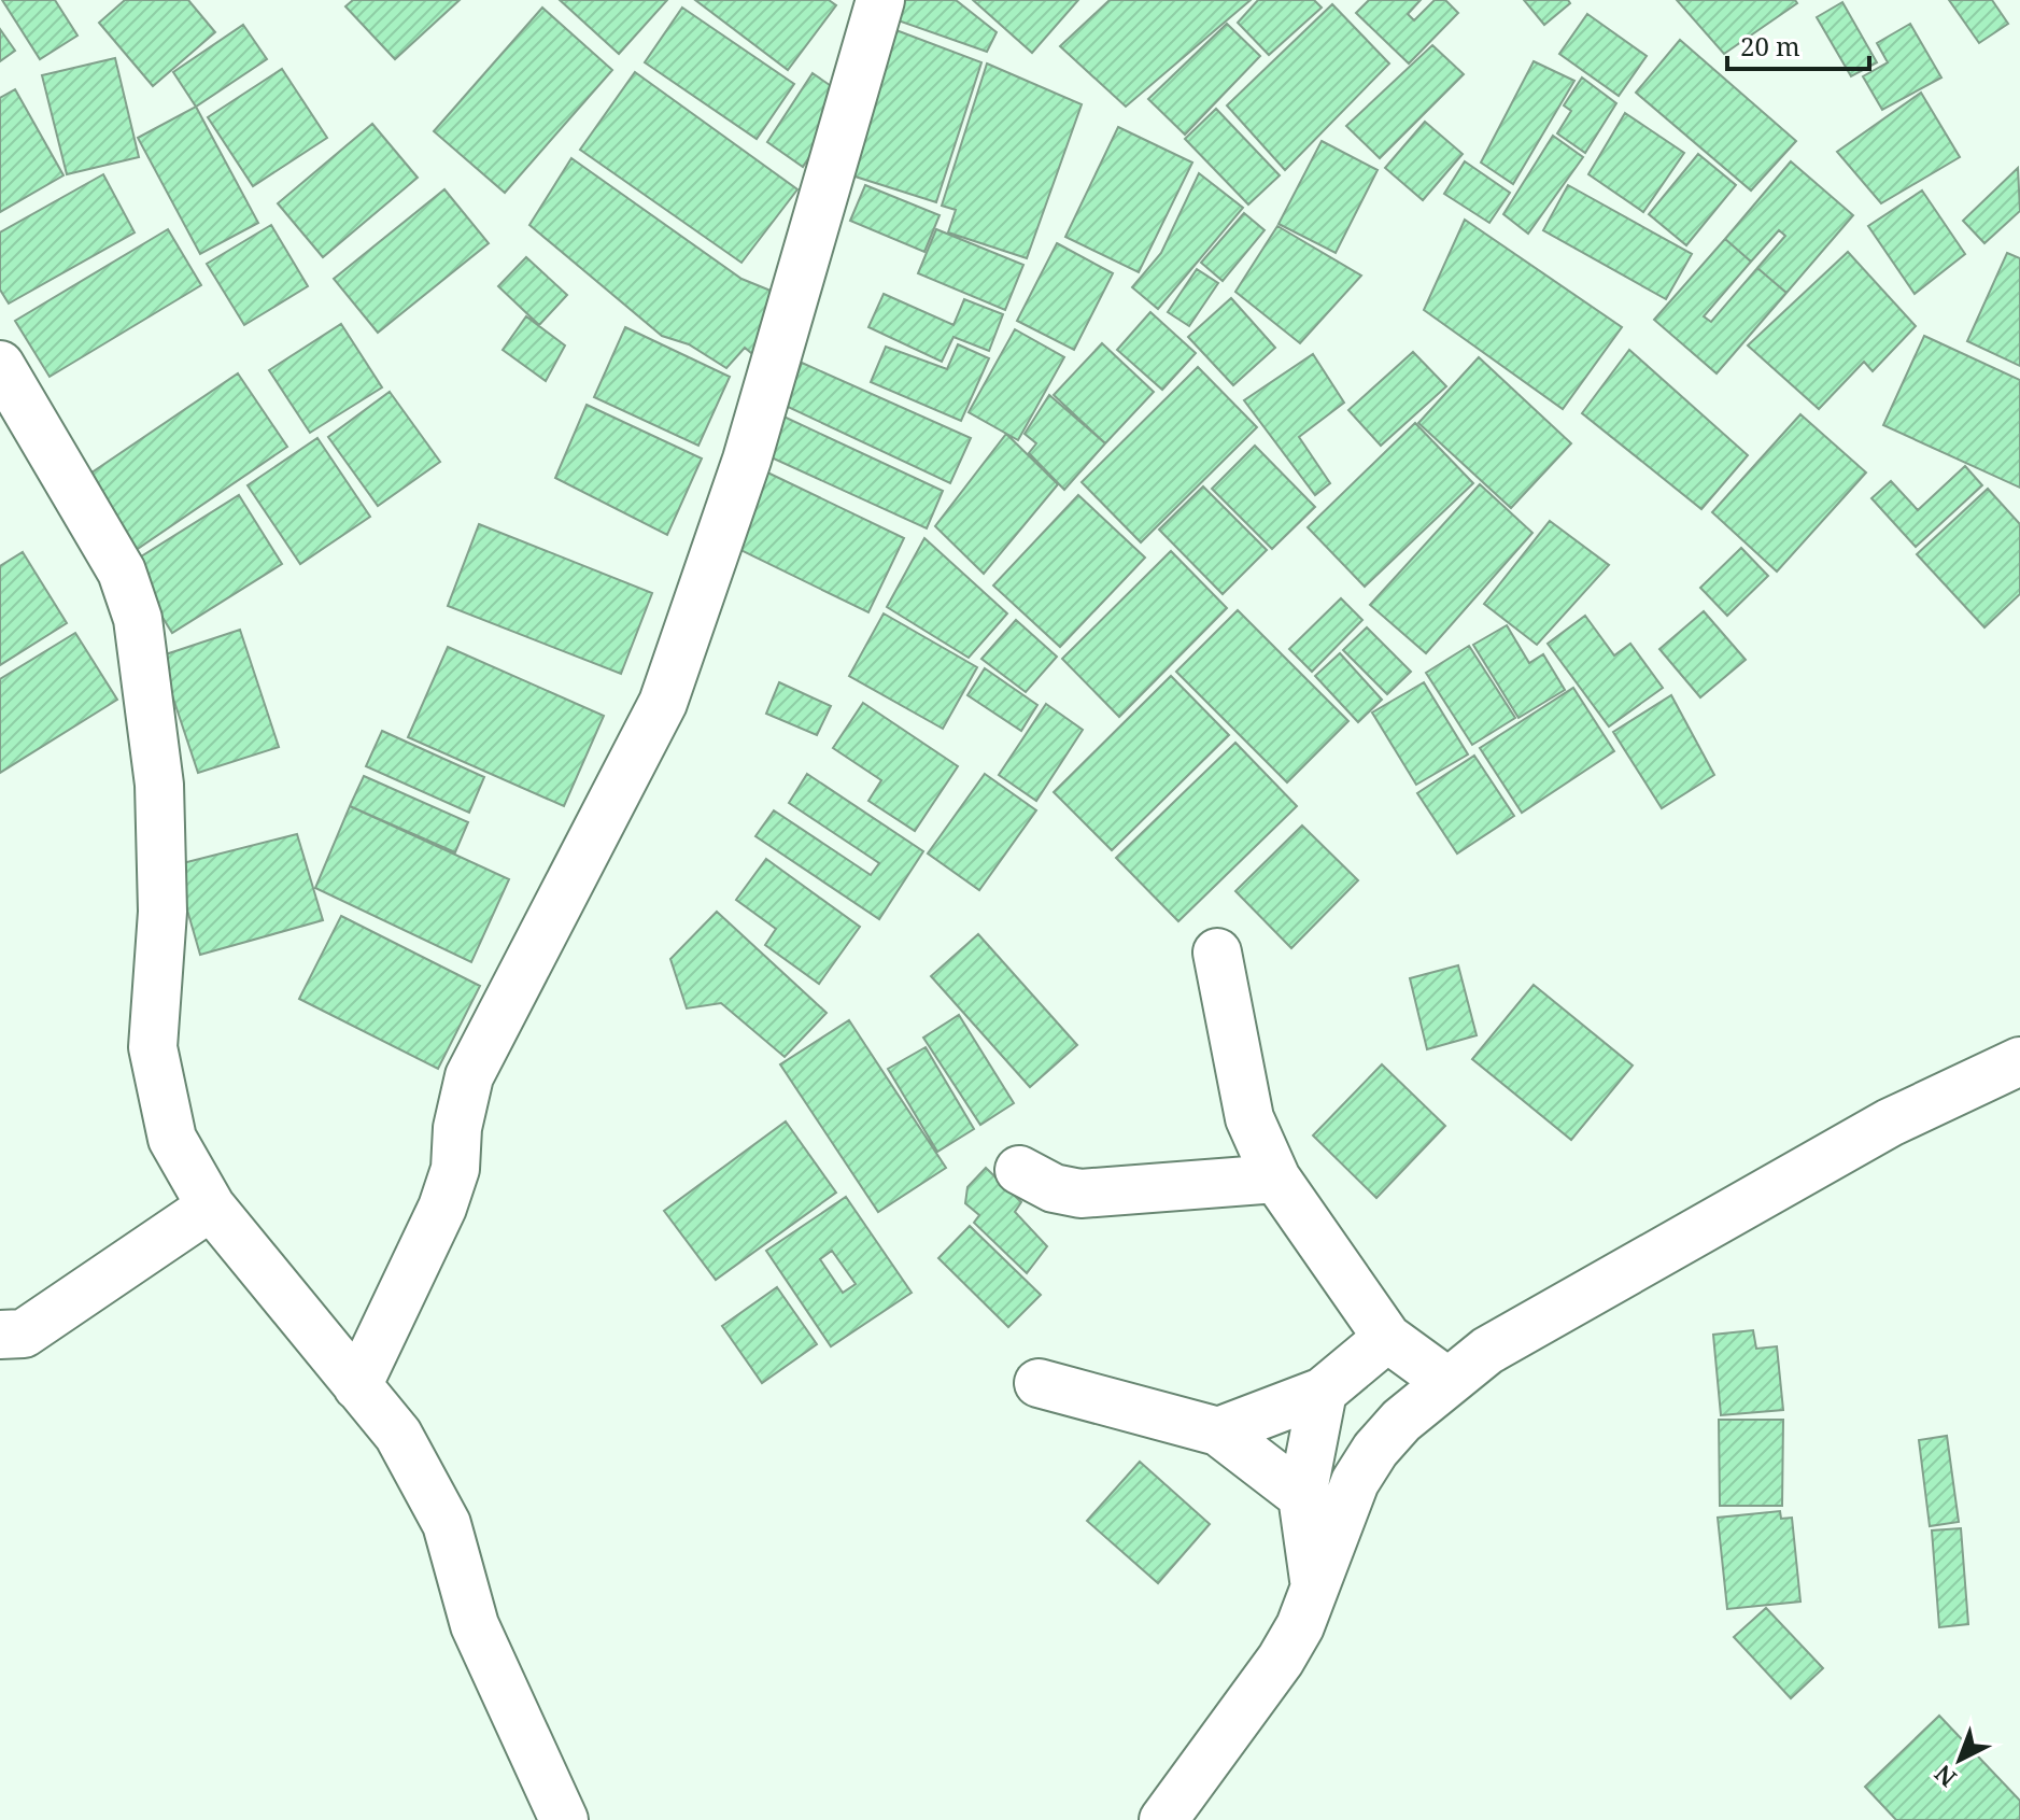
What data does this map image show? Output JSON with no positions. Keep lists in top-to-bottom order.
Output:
{
  "scale_bar": "20 m",
  "north": "bottom left"
}
